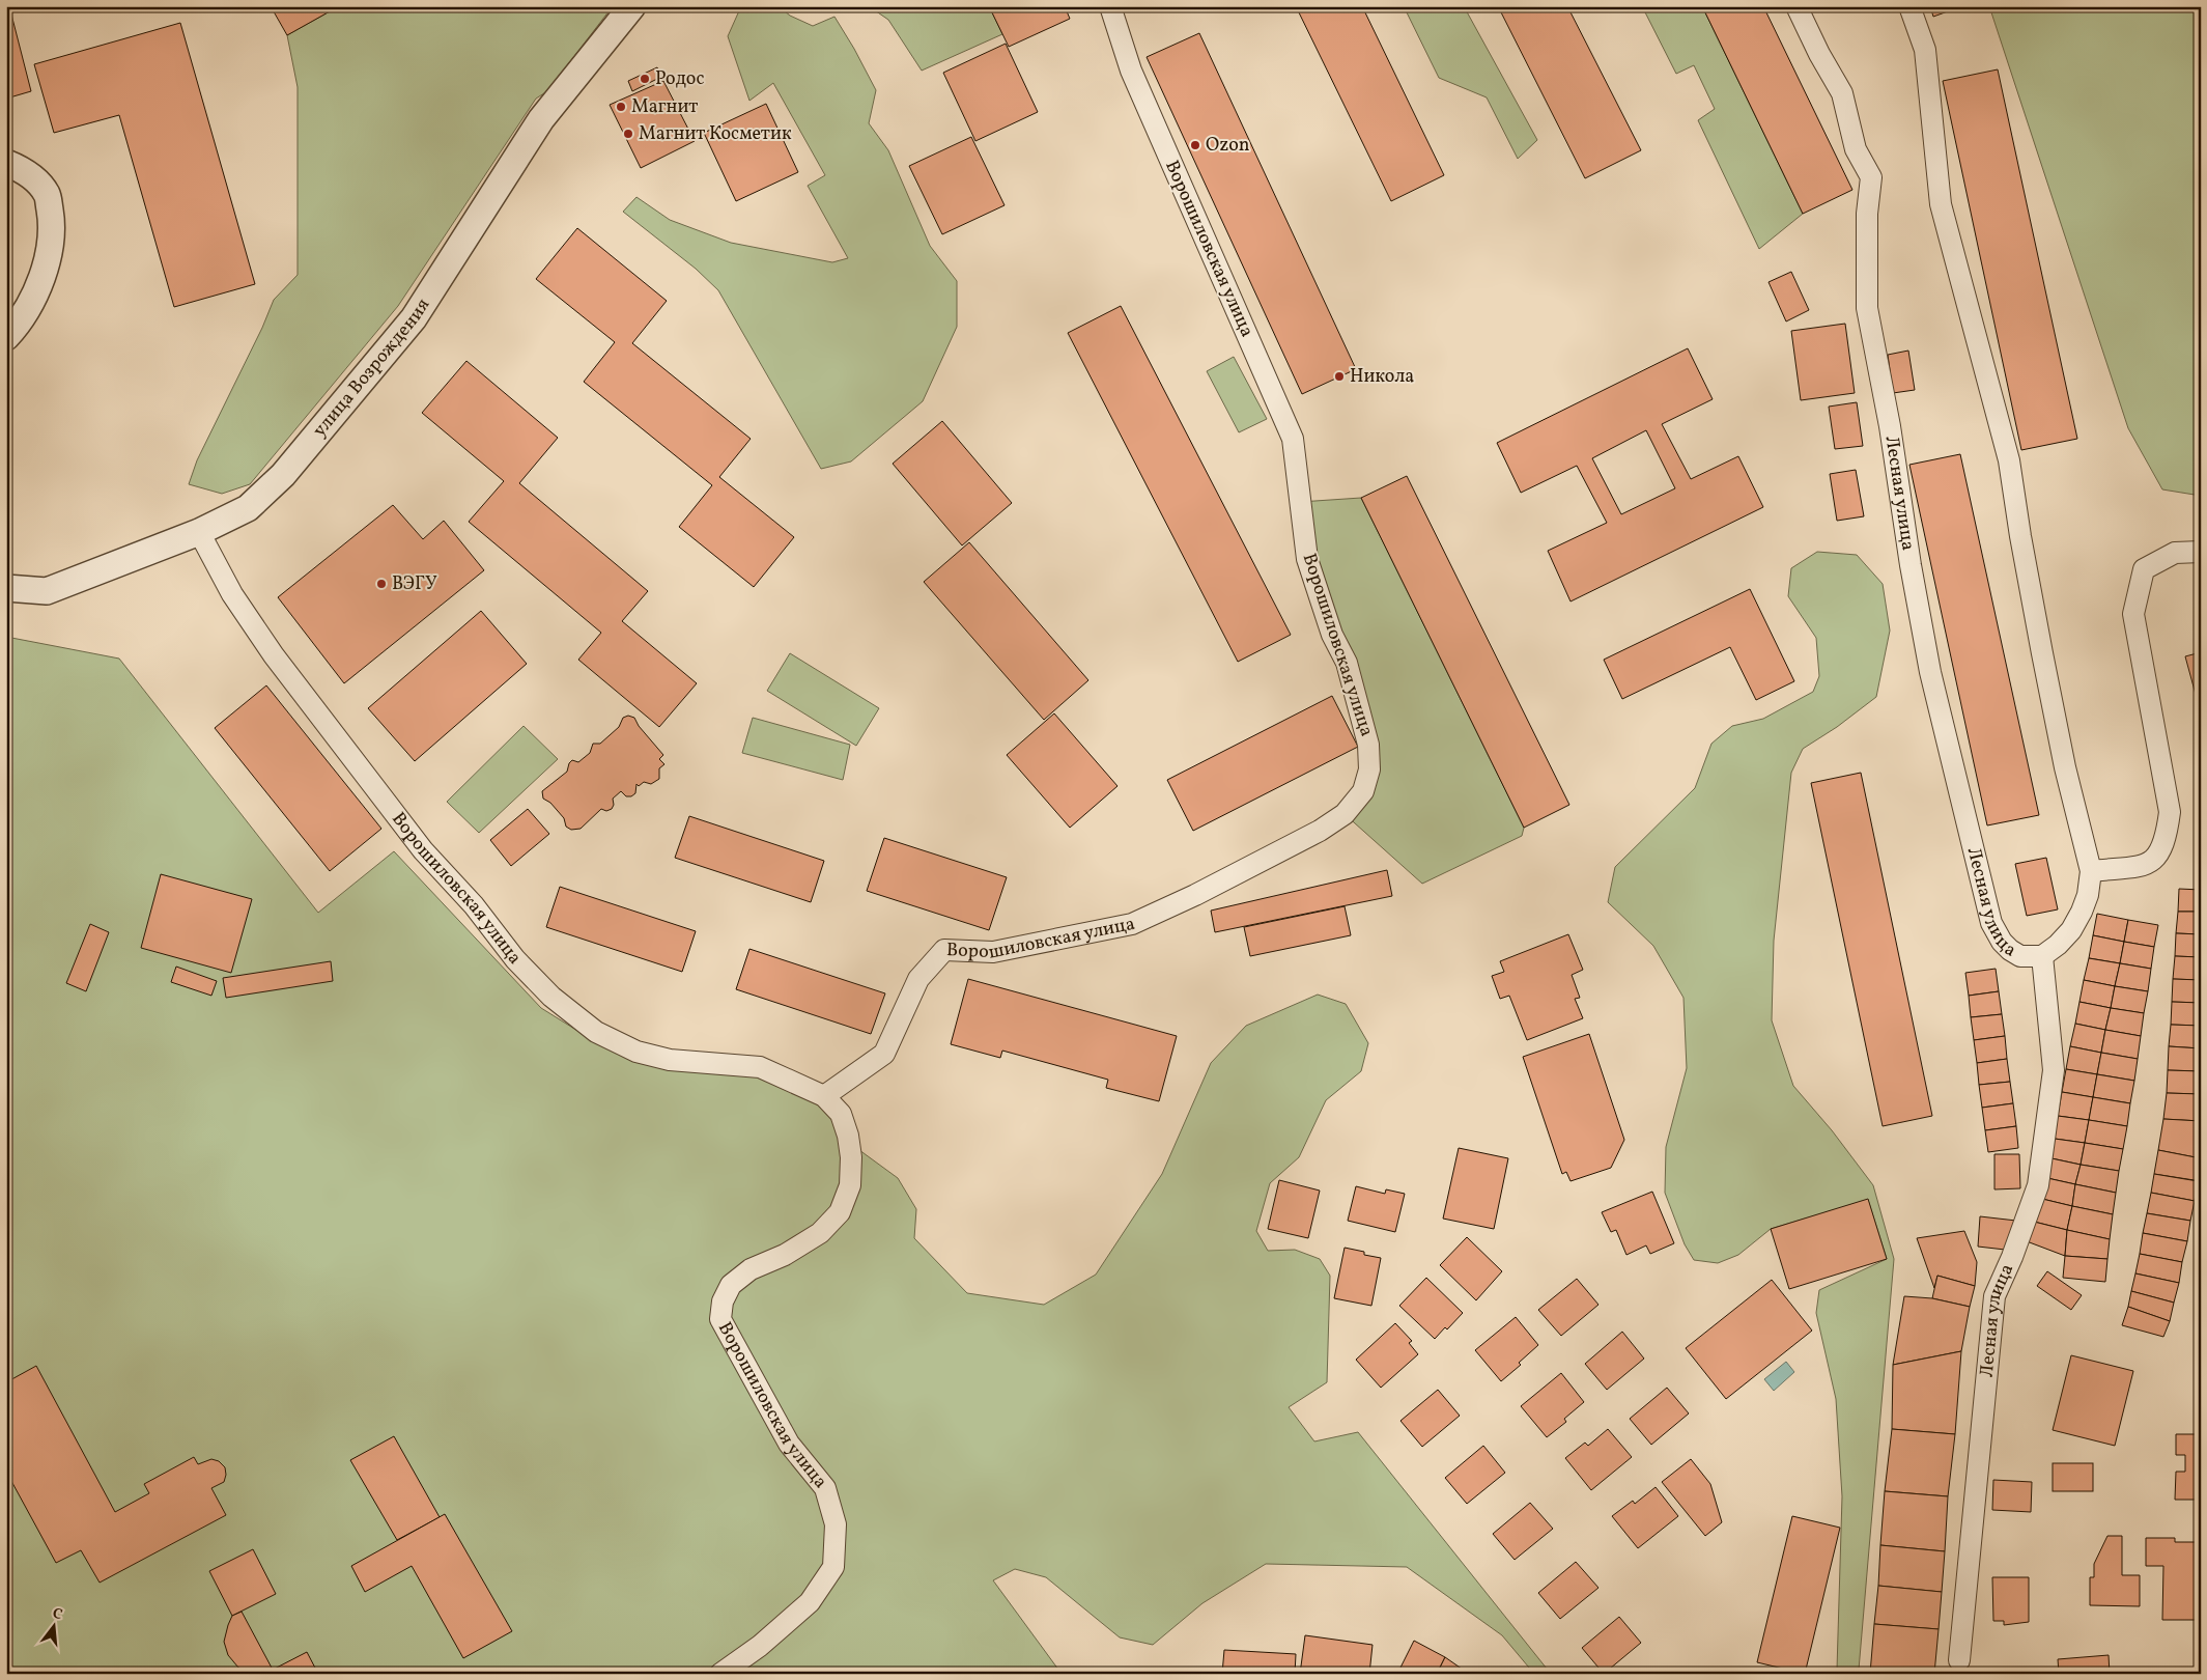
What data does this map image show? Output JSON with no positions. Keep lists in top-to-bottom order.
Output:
{
  "streets": {
    "street": ["Ворошиловская улица", "улица Возрождения", "Лесная улица"]
  },
  "crossings": [
    ["Ворошиловская улица", "улица Возрождения"]
  ],
  "places": [
    "Родос",
    "Магнит",
    "Магнит Косметик",
    "Ozon",
    "Никола",
    "ВЭГУ"
  ],
  "north": "top"
}
